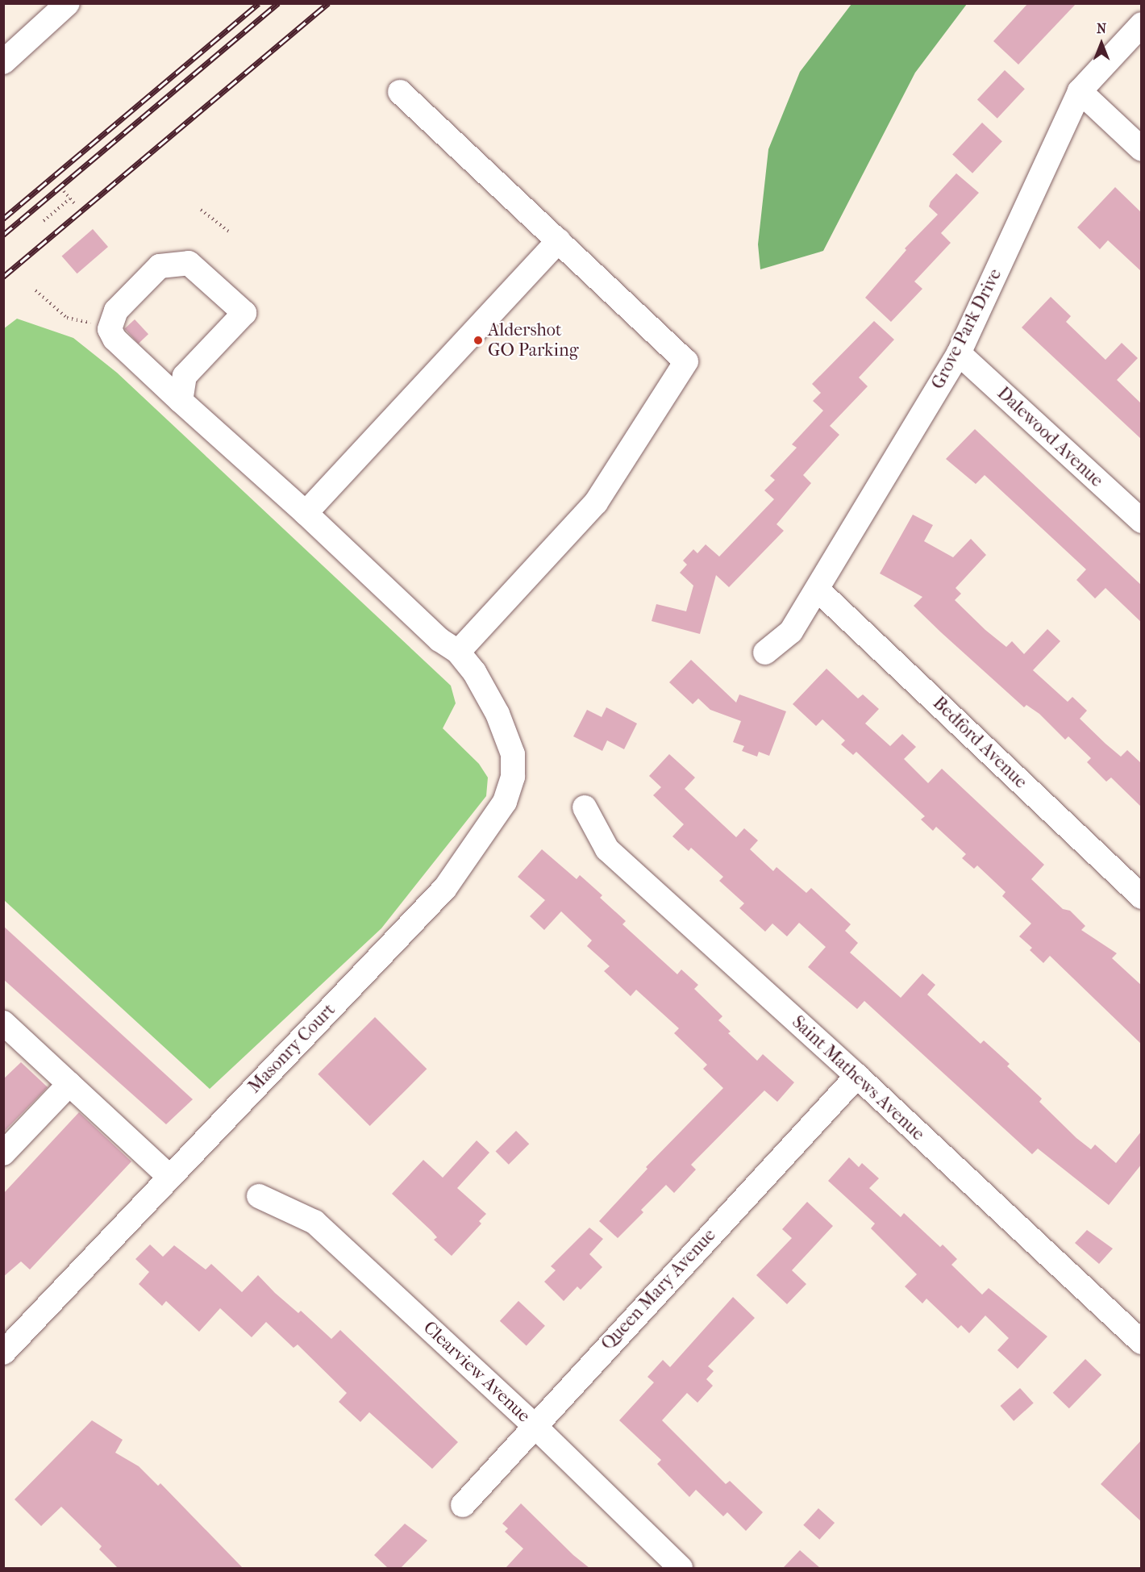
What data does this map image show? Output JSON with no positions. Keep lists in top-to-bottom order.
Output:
{
  "streets": {
    "street": [
      "Grove Park Drive",
      "Dalewood Avenue",
      "Bedford Avenue",
      "Masonry Court",
      "Saint Mathews Avenue",
      "Queen Mary Avenue",
      "Clearview Avenue"
    ]
  },
  "crossings": [
    ["Grove Park Drive", "Dalewood Avenue"],
    ["Grove Park Drive", "Bedford Avenue"],
    ["Saint Mathews Avenue", "Queen Mary Avenue"],
    ["Queen Mary Avenue", "Clearview Avenue"]
  ],
  "places": ["Aldershot GO Parking"],
  "north": "top"
}
